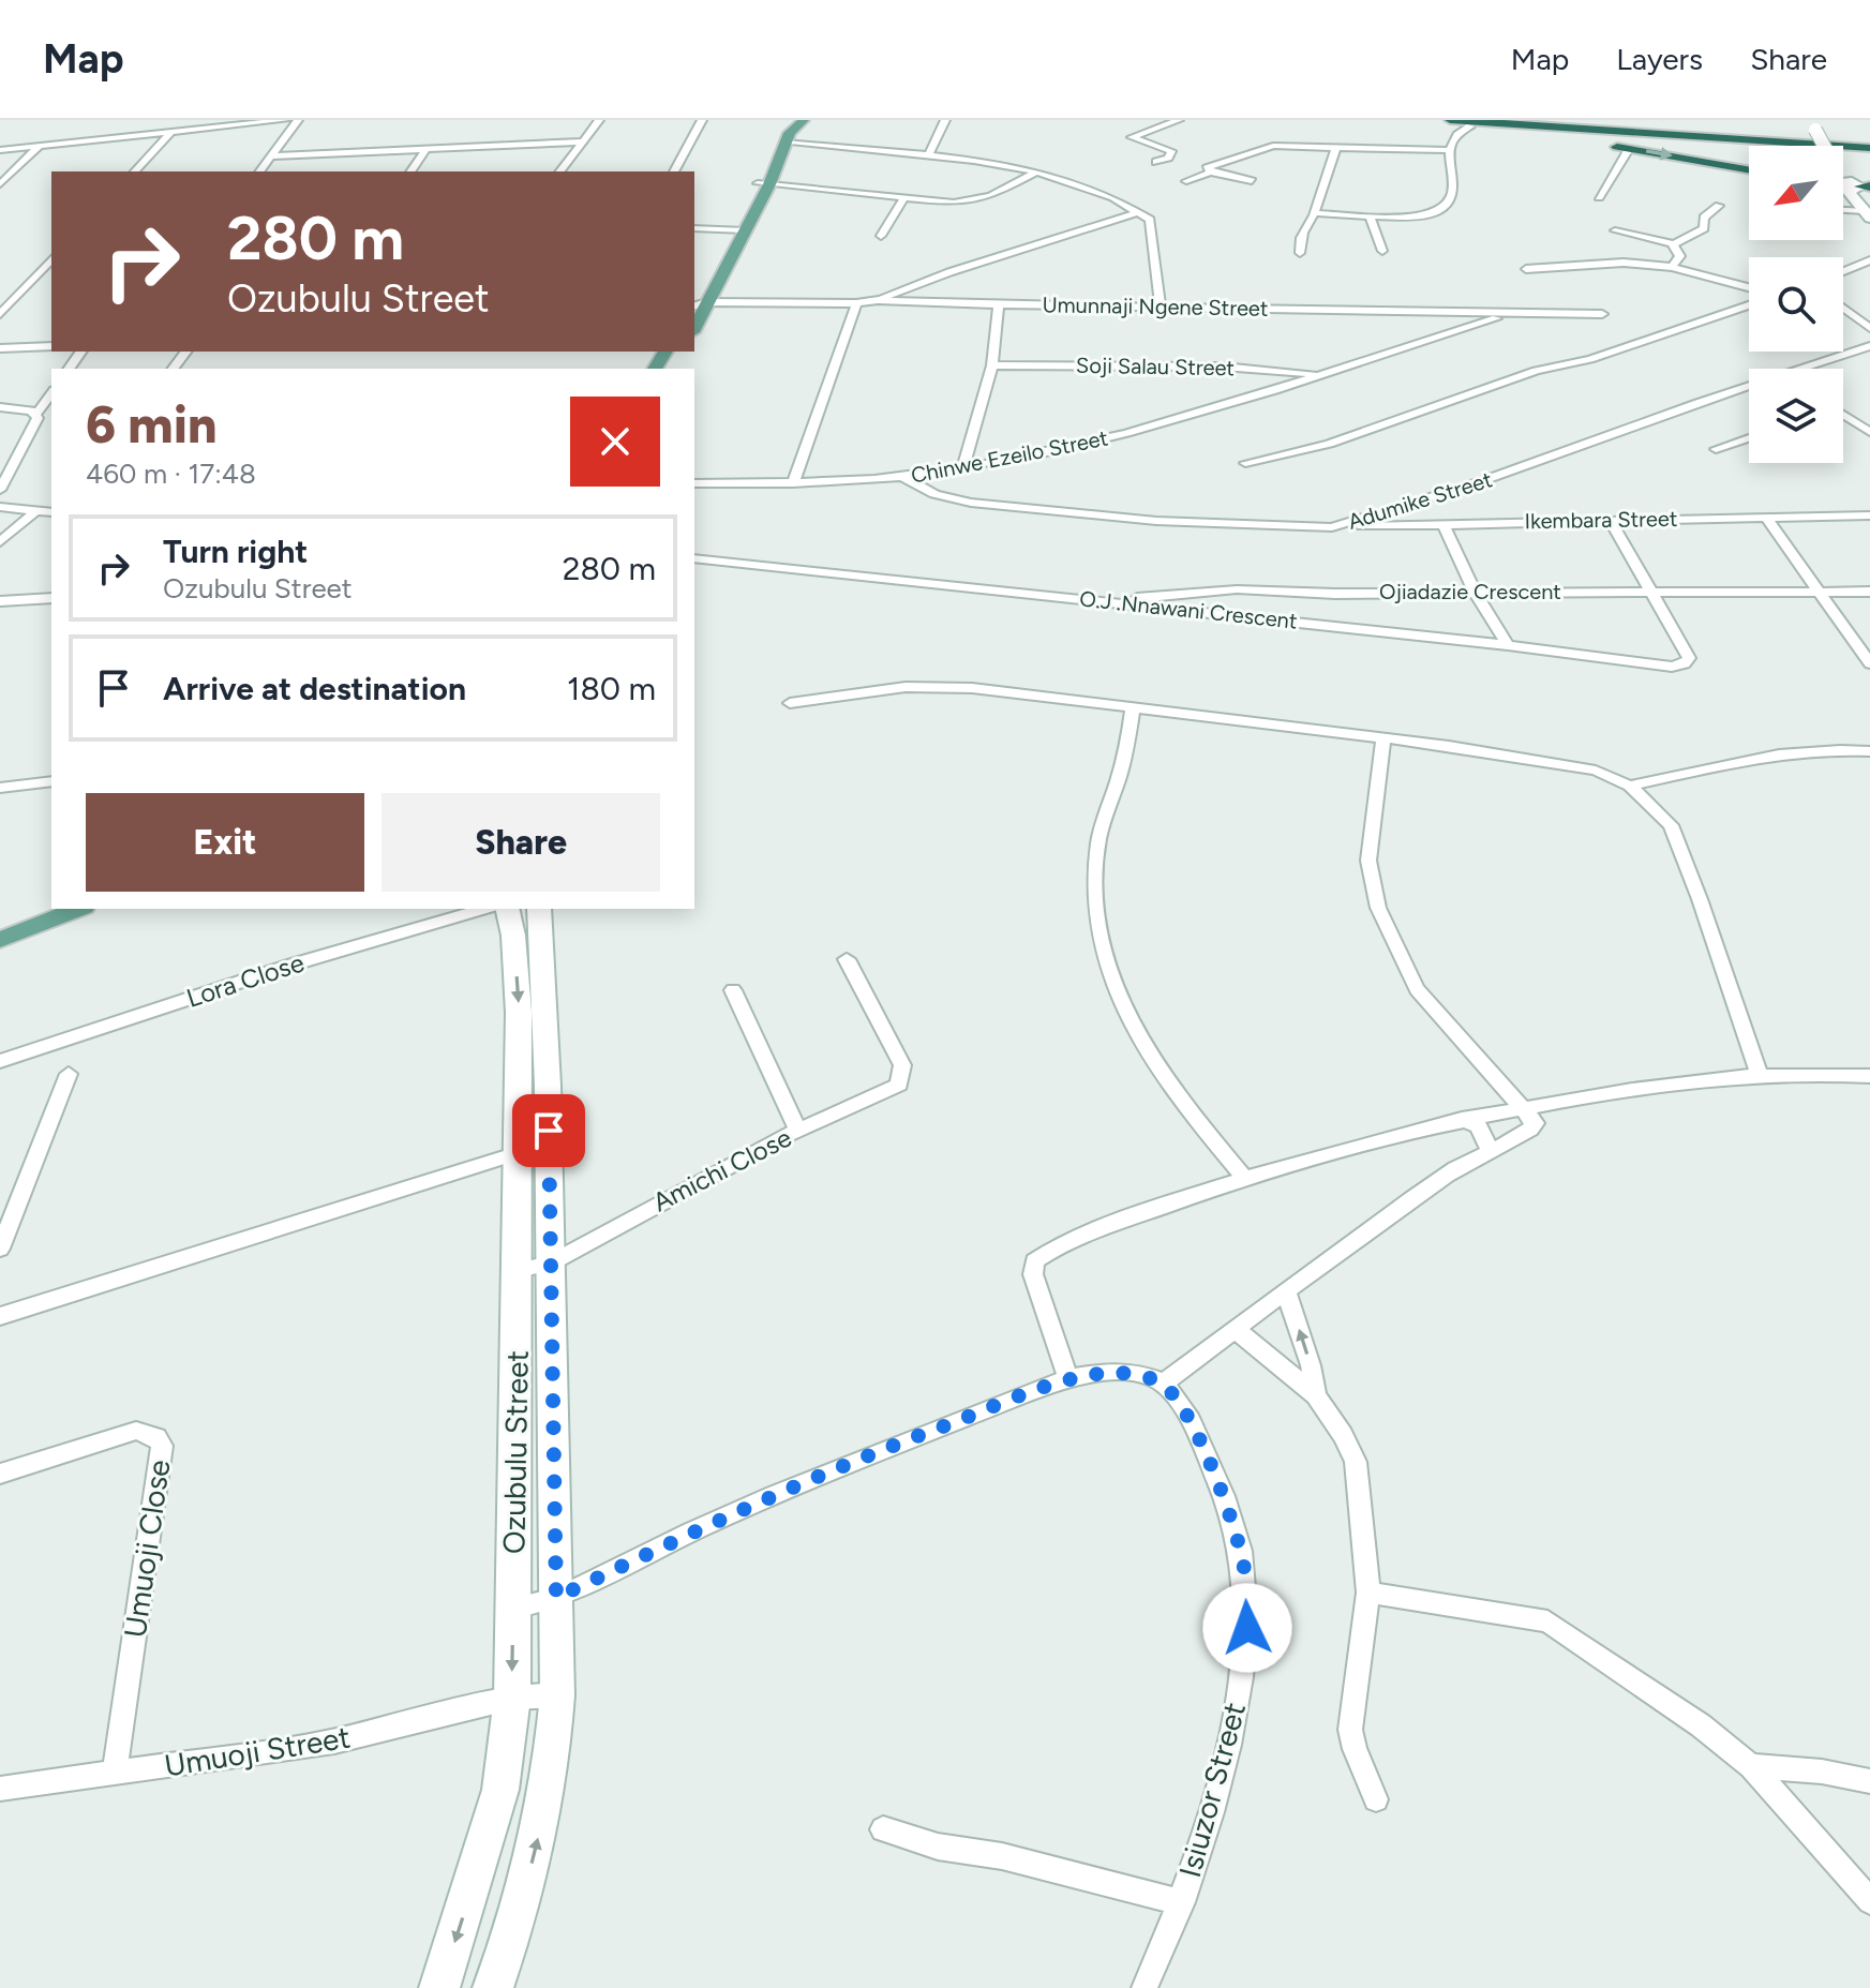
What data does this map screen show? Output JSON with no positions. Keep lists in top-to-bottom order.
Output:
{
  "streets": {
    "main road": ["Ozubulu Street"],
    "street": [
      "Umunnaji Ngene Street",
      "Soji Salau Street",
      "Chinwe Ezeilo Street",
      "Adumike Street",
      "Ikembara Street",
      "Ojiadazie Crescent",
      "O.J .Nnawani Crescent",
      "Lora Close",
      "Amichi Close",
      "Umuoji Close",
      "Umuoji Street",
      "Isiuzor Street"
    ]
  },
  "crossings": [
    ["Umunnaji Ngene Street", "Chinwe Ezeilo Street"],
    ["Soji Salau Street", "Chinwe Ezeilo Street"],
    ["Chinwe Ezeilo Street", "Adumike Street"],
    ["Adumike Street", "Ikembara Street"],
    ["Ojiadazie Crescent", "O.J .Nnawani Crescent"],
    ["Amichi Close", "Ozubulu Street"],
    ["Ozubulu Street", "Umuoji Street"],
    ["Umuoji Close", "Umuoji Street"]
  ],
  "north": "bottom left",
  "page": {
    "header": "Map",
    "nav": ["Map", "Layers", "Share"],
    "turn": ["280 m", "Ozubulu Street"],
    "heading": ["6 min", "460 m · 17:48"],
    "list": [
      {
        "name": "Turn right",
        "note": "Ozubulu Street",
        "value": "280 m"
      },
      {
        "name": "Arrive at destination",
        "value": "180 m"
      }
    ],
    "buttons": ["Exit", "Share"]
  }
}
